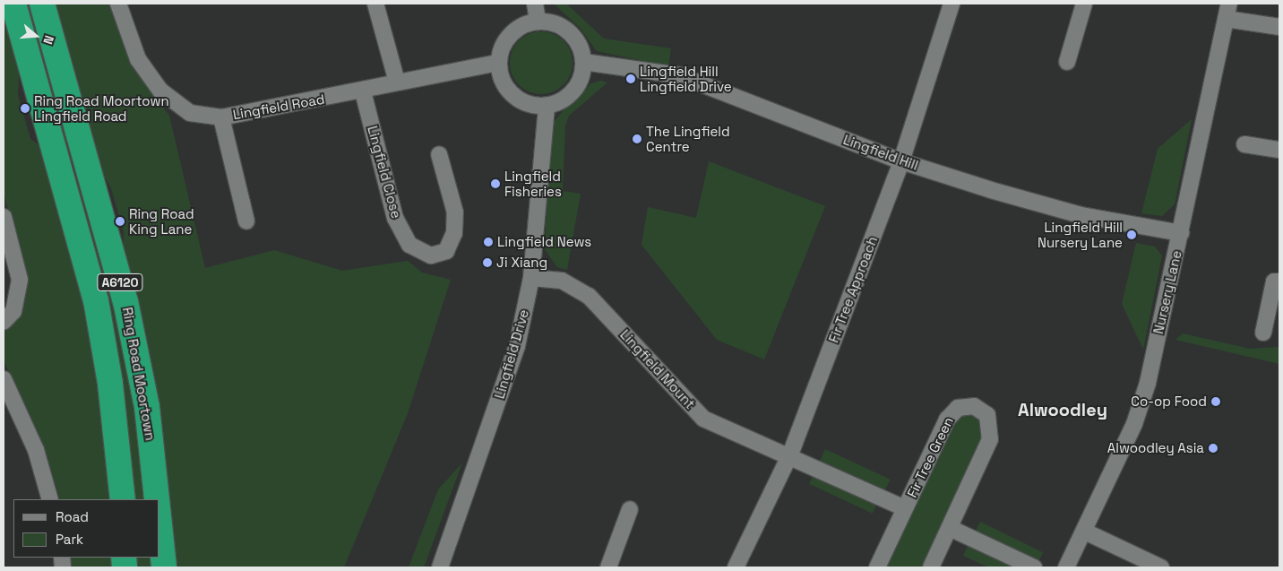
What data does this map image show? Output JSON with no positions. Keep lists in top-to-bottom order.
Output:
{
  "streets": {
    "highway": ["A6120", "Ring Road Moortown"],
    "street": [
      "Lingfield Road",
      "Lingfield Hill",
      "Lingfield Close",
      "Fir Tree Approach",
      "Nursery Lane",
      "Lingfield Drive",
      "Lingfield Mount",
      "Fir Tree Green"
    ]
  },
  "crossings": [
    ["Lingfield Road", "Lingfield Hill"],
    ["Lingfield Road", "Lingfield Close"],
    ["Lingfield Road", "Lingfield Drive"],
    ["Lingfield Hill", "Fir Tree Approach"],
    ["Lingfield Hill", "Nursery Lane"],
    ["Lingfield Hill", "Lingfield Drive"],
    ["Fir Tree Approach", "Lingfield Mount"],
    ["Lingfield Drive", "Lingfield Mount"],
    ["Lingfield Mount", "Fir Tree Green"]
  ],
  "districts": ["Alwoodley"],
  "places": [
    "Lingfield Hill Lingfield Drive",
    "Ring Road Moortown Lingfield Road",
    "The Lingfield Centre",
    "Lingfield Fisheries",
    "Ring Road King Lane",
    "Lingfield Hill Nursery Lane",
    "Lingfield News",
    "Ji Xiang",
    "Co-op Food",
    "Alwoodley Asia"
  ],
  "legend": ["Road", "Park"],
  "north": "right"
}
